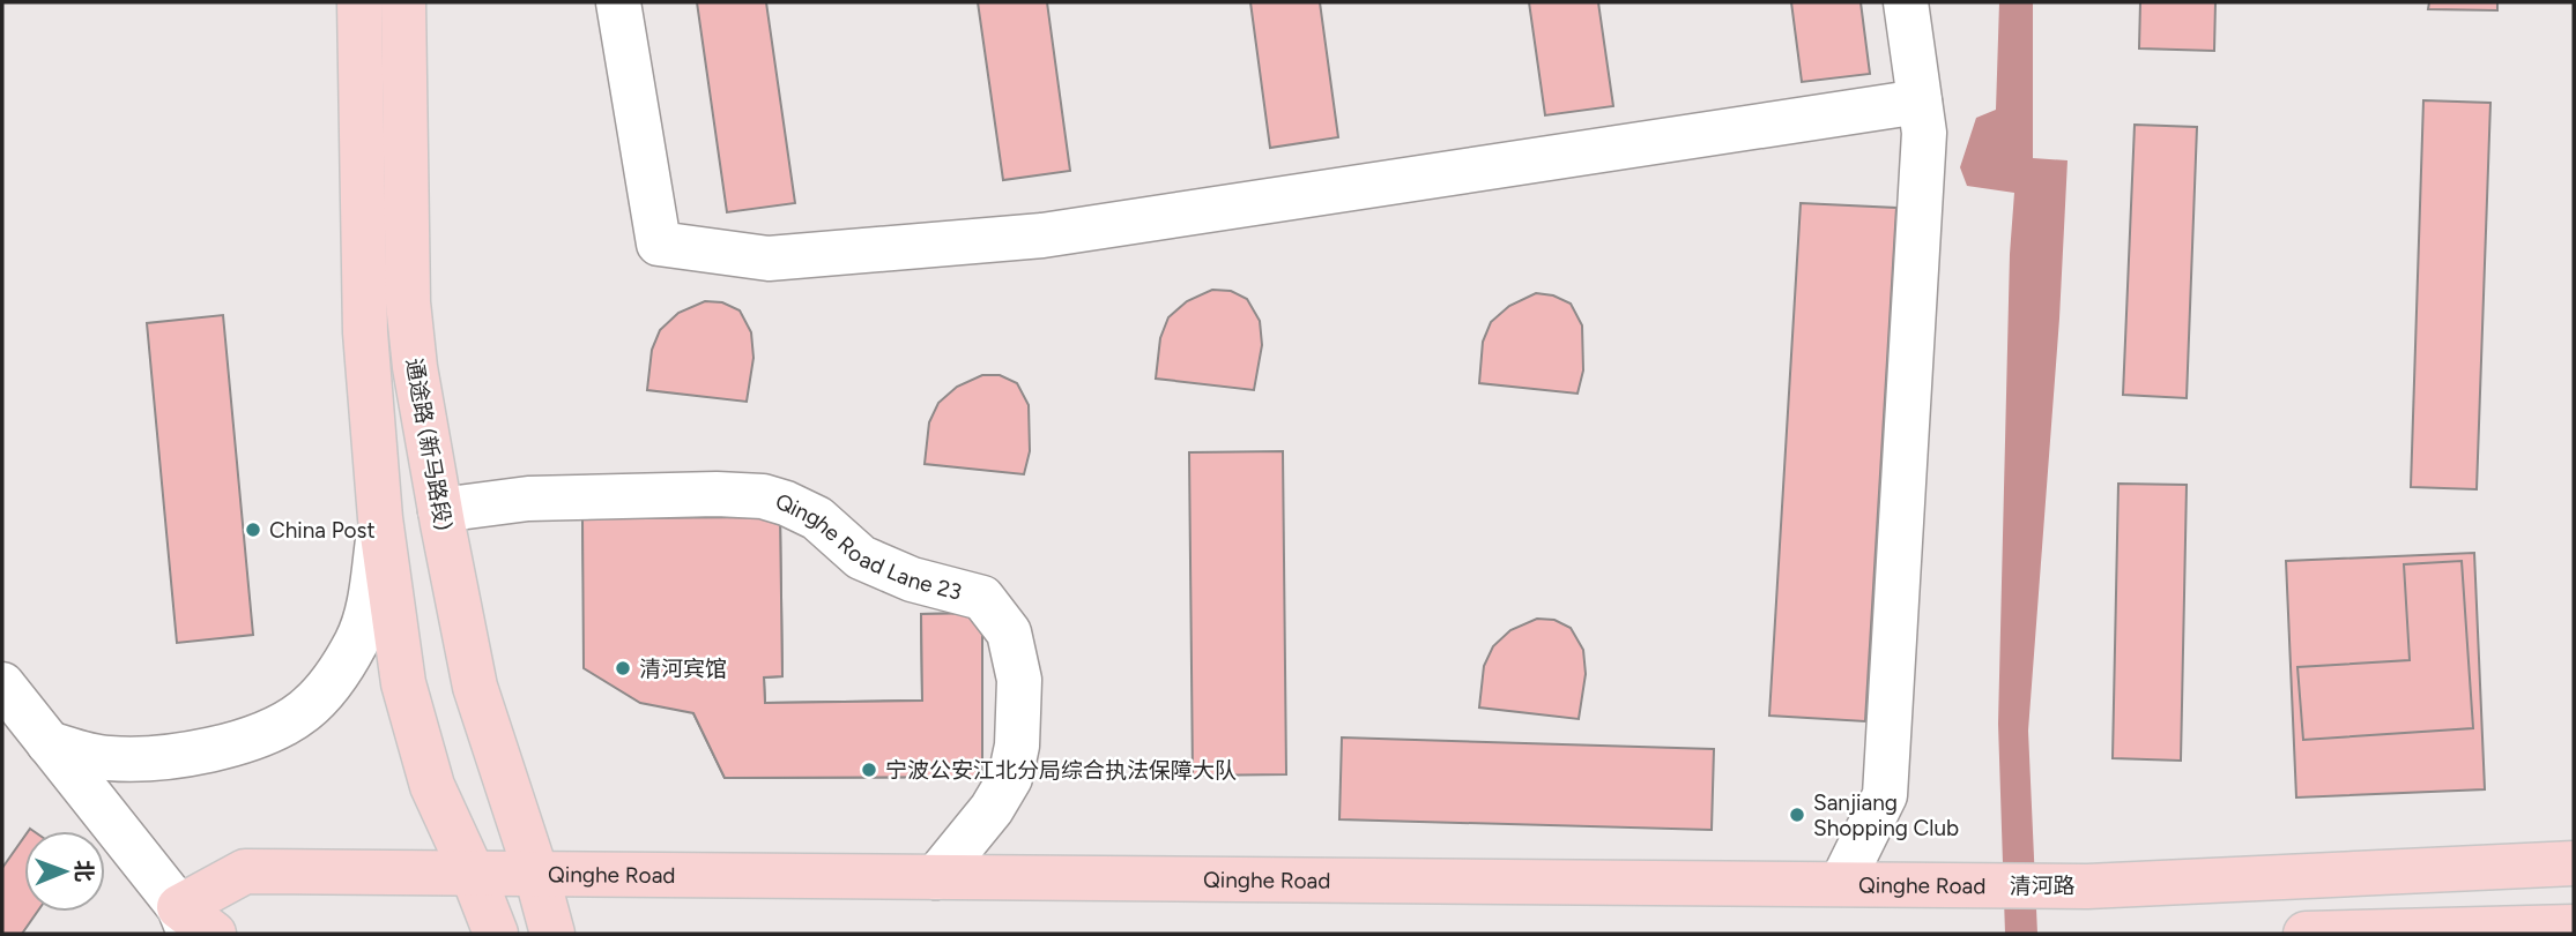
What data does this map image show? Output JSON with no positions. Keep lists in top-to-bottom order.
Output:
{
  "streets": {
    "main road": ["通途路 (新马路段)", "Qinghe Road", "清河路"],
    "street": ["Qinghe Road Lane 23"]
  },
  "crossings": [
    ["通途路 (新马路段)", "Qinghe Road Lane 23"],
    ["通途路 (新马路段)", "Qinghe Road"],
    ["Qinghe Road Lane 23", "Qinghe Road"],
    ["Qinghe Road", "清河路"]
  ],
  "places": [
    "China Post",
    "清河宾馆",
    "宁波公安江北分局综合执法保障大队",
    "Sanjiang Shopping Club"
  ],
  "north": "right"
}
